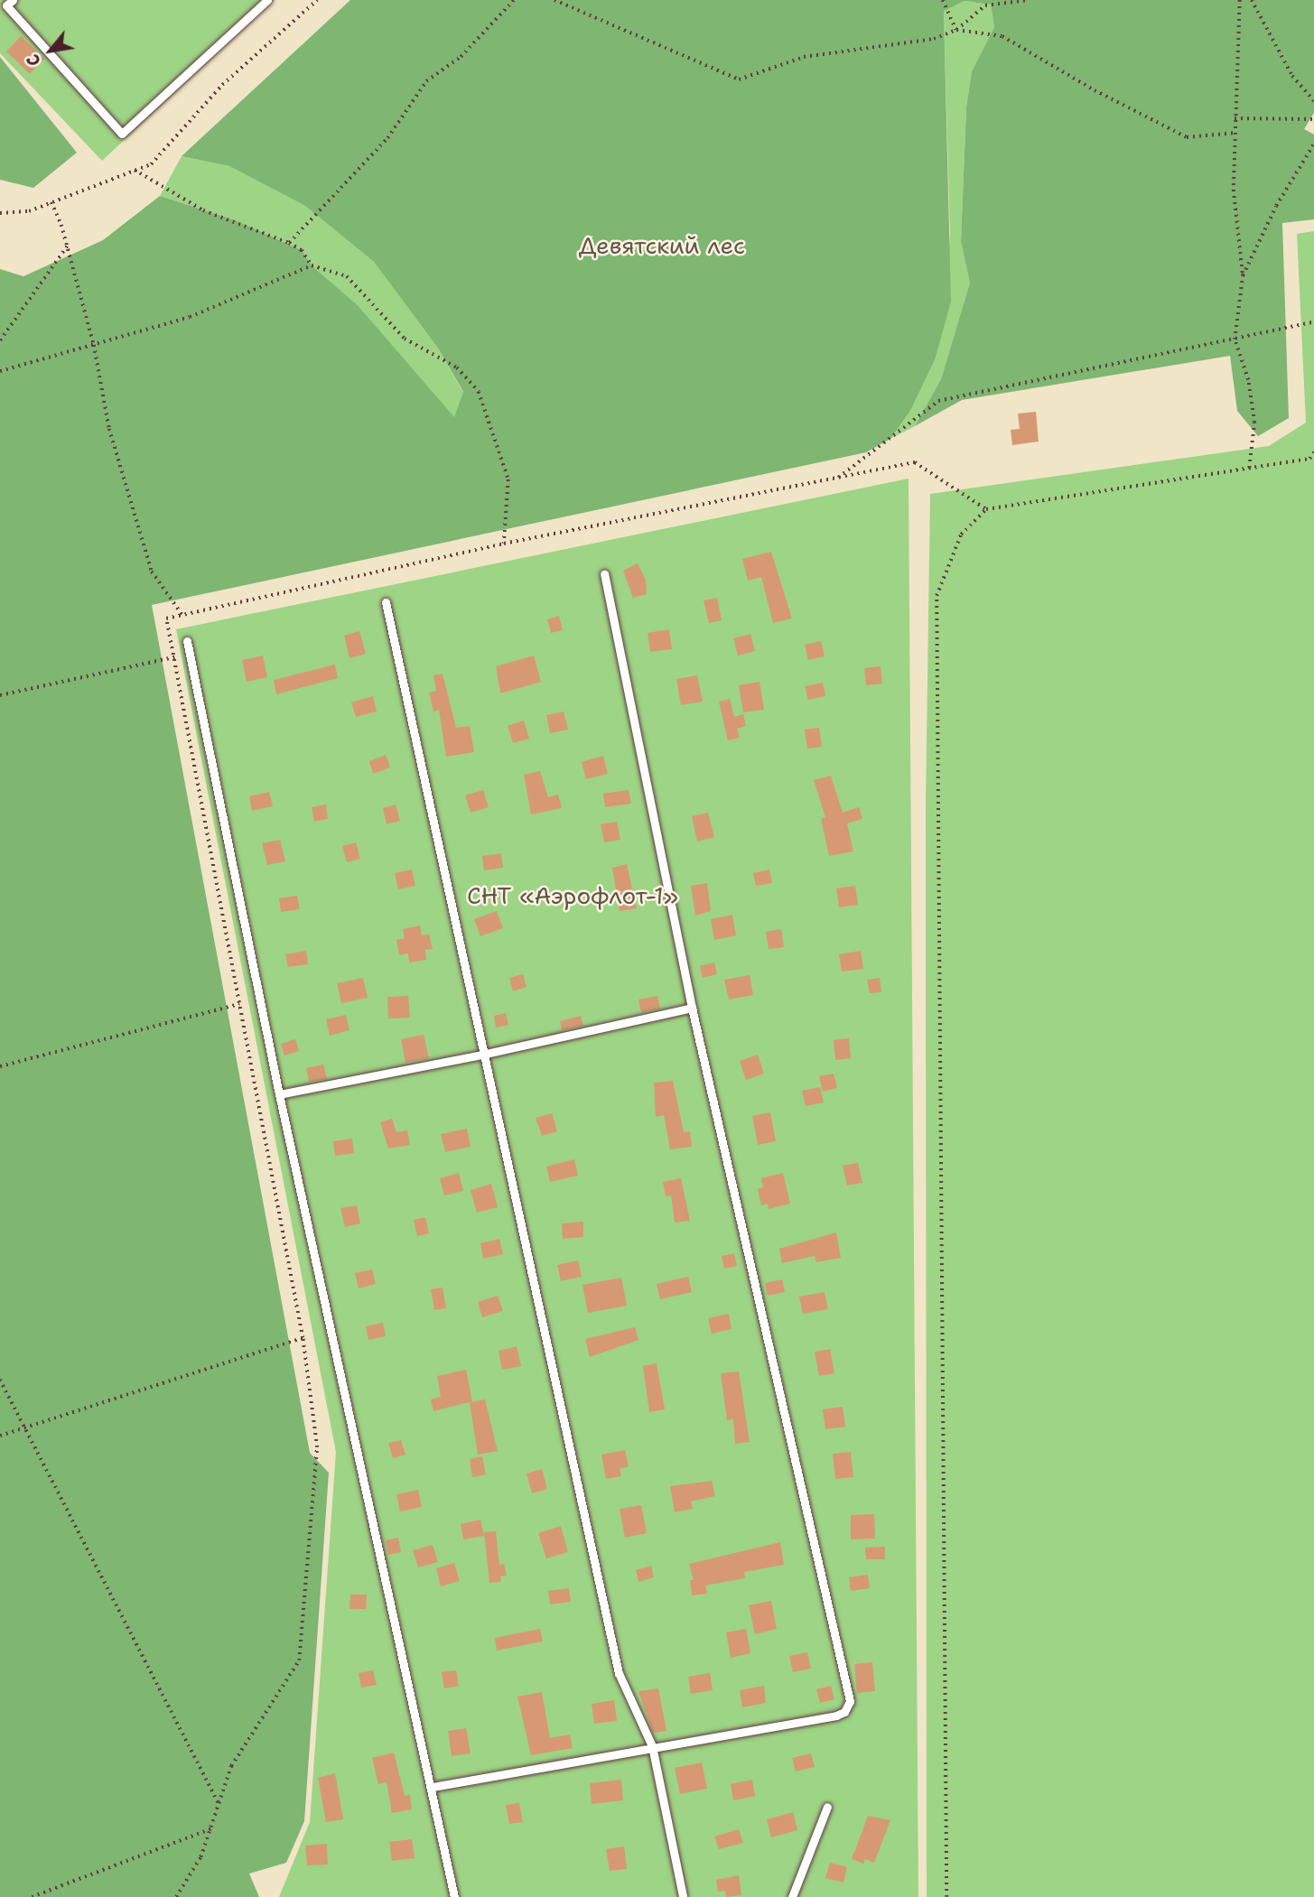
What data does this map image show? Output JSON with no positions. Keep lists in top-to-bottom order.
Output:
{
  "parks": ["Девятский лес", "СНТ «Аэрофлот-1»"],
  "north": "bottom left"
}
